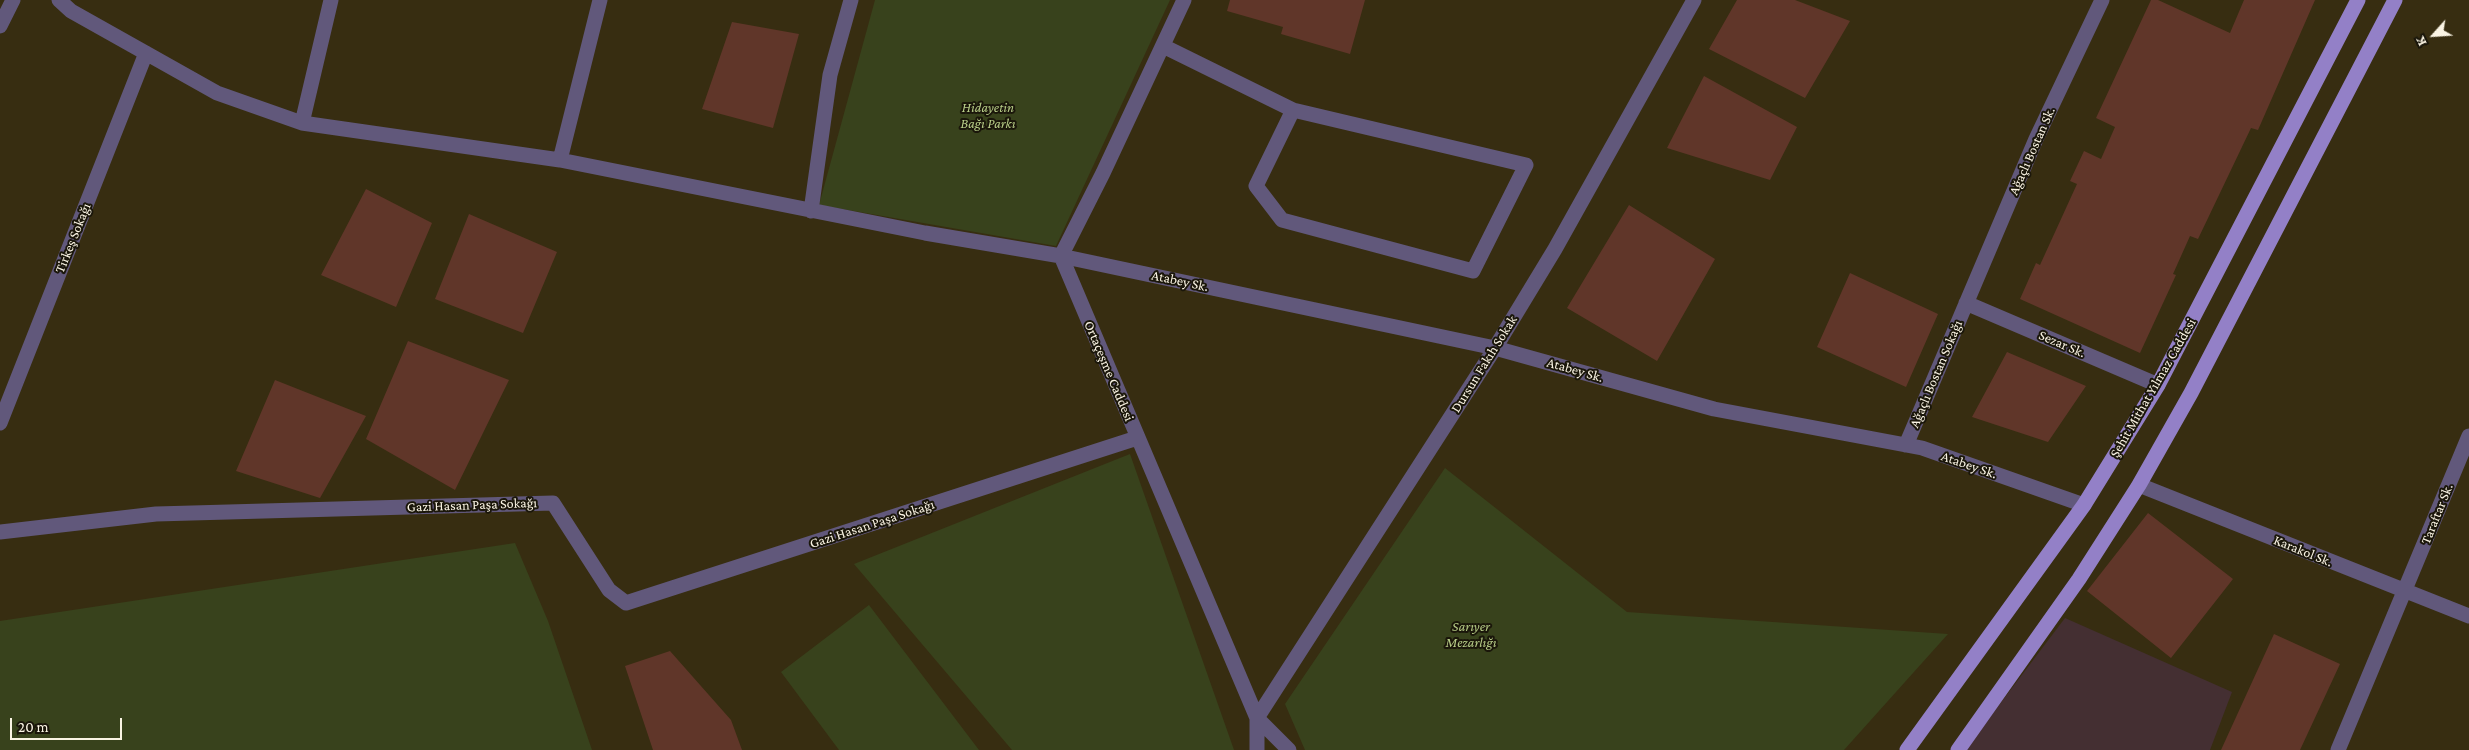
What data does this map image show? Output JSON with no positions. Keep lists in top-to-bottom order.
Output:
{
  "streets": {
    "main road": ["Şehit Mithat Yılmaz Caddesi"],
    "street": [
      "Ağaçlı Bostan Sk.",
      "Tirkeş Sokağı",
      "Atabey Sk.",
      "Sezar Sk.",
      "Dursun Fakıh Sokak",
      "Ortaçeşme Caddesi",
      "Ağaçlı Bostan Sokağı",
      "Gazi Hasan Paşa Sokağı",
      "Taraftar Sk.",
      "Karakol Sk."
    ]
  },
  "crossings": [
    ["Ağaçlı Bostan Sk.", "Sezar Sk."],
    ["Ağaçlı Bostan Sk.", "Ağaçlı Bostan Sokağı"],
    ["Tirkeş Sokağı", "Atabey Sk."],
    ["Atabey Sk.", "Dursun Fakıh Sokak"],
    ["Atabey Sk.", "Ortaçeşme Caddesi"],
    ["Atabey Sk.", "Ağaçlı Bostan Sokağı"],
    ["Atabey Sk.", "Şehit Mithat Yılmaz Caddesi"],
    ["Sezar Sk.", "Ağaçlı Bostan Sokağı"],
    ["Sezar Sk.", "Şehit Mithat Yılmaz Caddesi"],
    ["Dursun Fakıh Sokak", "Ortaçeşme Caddesi"],
    ["Ortaçeşme Caddesi", "Gazi Hasan Paşa Sokağı"],
    ["Taraftar Sk.", "Karakol Sk."]
  ],
  "parks": ["Hidayetin Bağı Parkı", "Sarıyer Mezarlığı"],
  "scale_bar": "20 m",
  "north": "bottom left"
}
